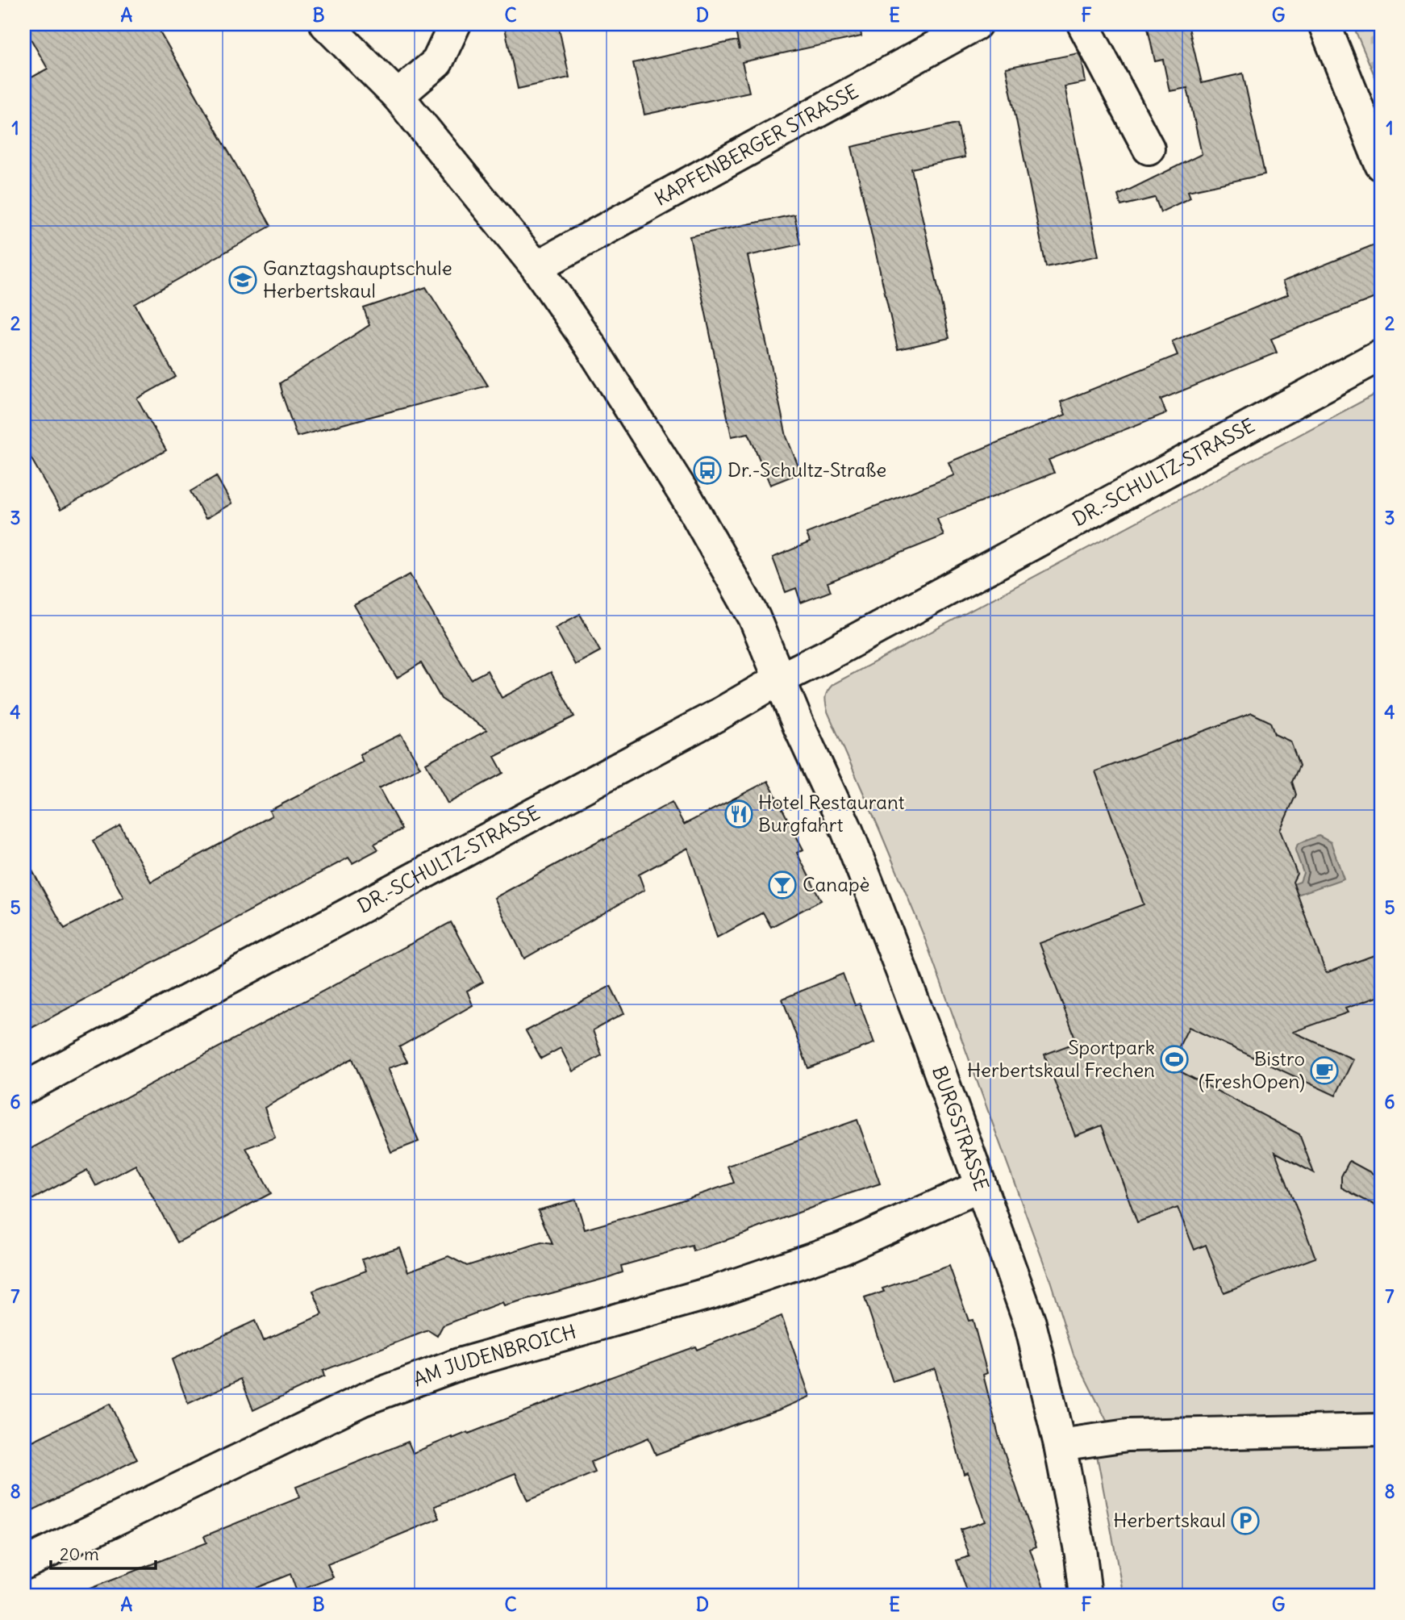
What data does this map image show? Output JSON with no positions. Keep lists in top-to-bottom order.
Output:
{
  "streets": {
    "street": [
      "KAPFENBERGER STRASSE",
      "DR.-SCHULTZ-STRASSE",
      "BURGSTRASSE",
      "AM JUDENBROICH"
    ]
  },
  "crossings": [
    ["DR.-SCHULTZ-STRASSE", "BURGSTRASSE"],
    ["BURGSTRASSE", "AM JUDENBROICH"]
  ],
  "places": {
    "school or university": ["Ganztagshauptschule Herbertskaul"],
    "bus stop": ["Dr.-Schultz-Straße"],
    "restaurant": ["Hotel Restaurant Burgfahrt"],
    "bar": ["Canapè"],
    "sports": ["Sportpark Herbertskaul Frechen"],
    "cafe": ["Bistro (FreshOpen)"],
    "parking": ["Herbertskaul"]
  },
  "scale_bar": "20 m",
  "grid": {
    "columns": [
      "A",
      "B",
      "C",
      "D",
      "E",
      "F",
      "G"
    ],
    "rows": [
      "1",
      "2",
      "3",
      "4",
      "5",
      "6",
      "7",
      "8"
    ]
  }
}
